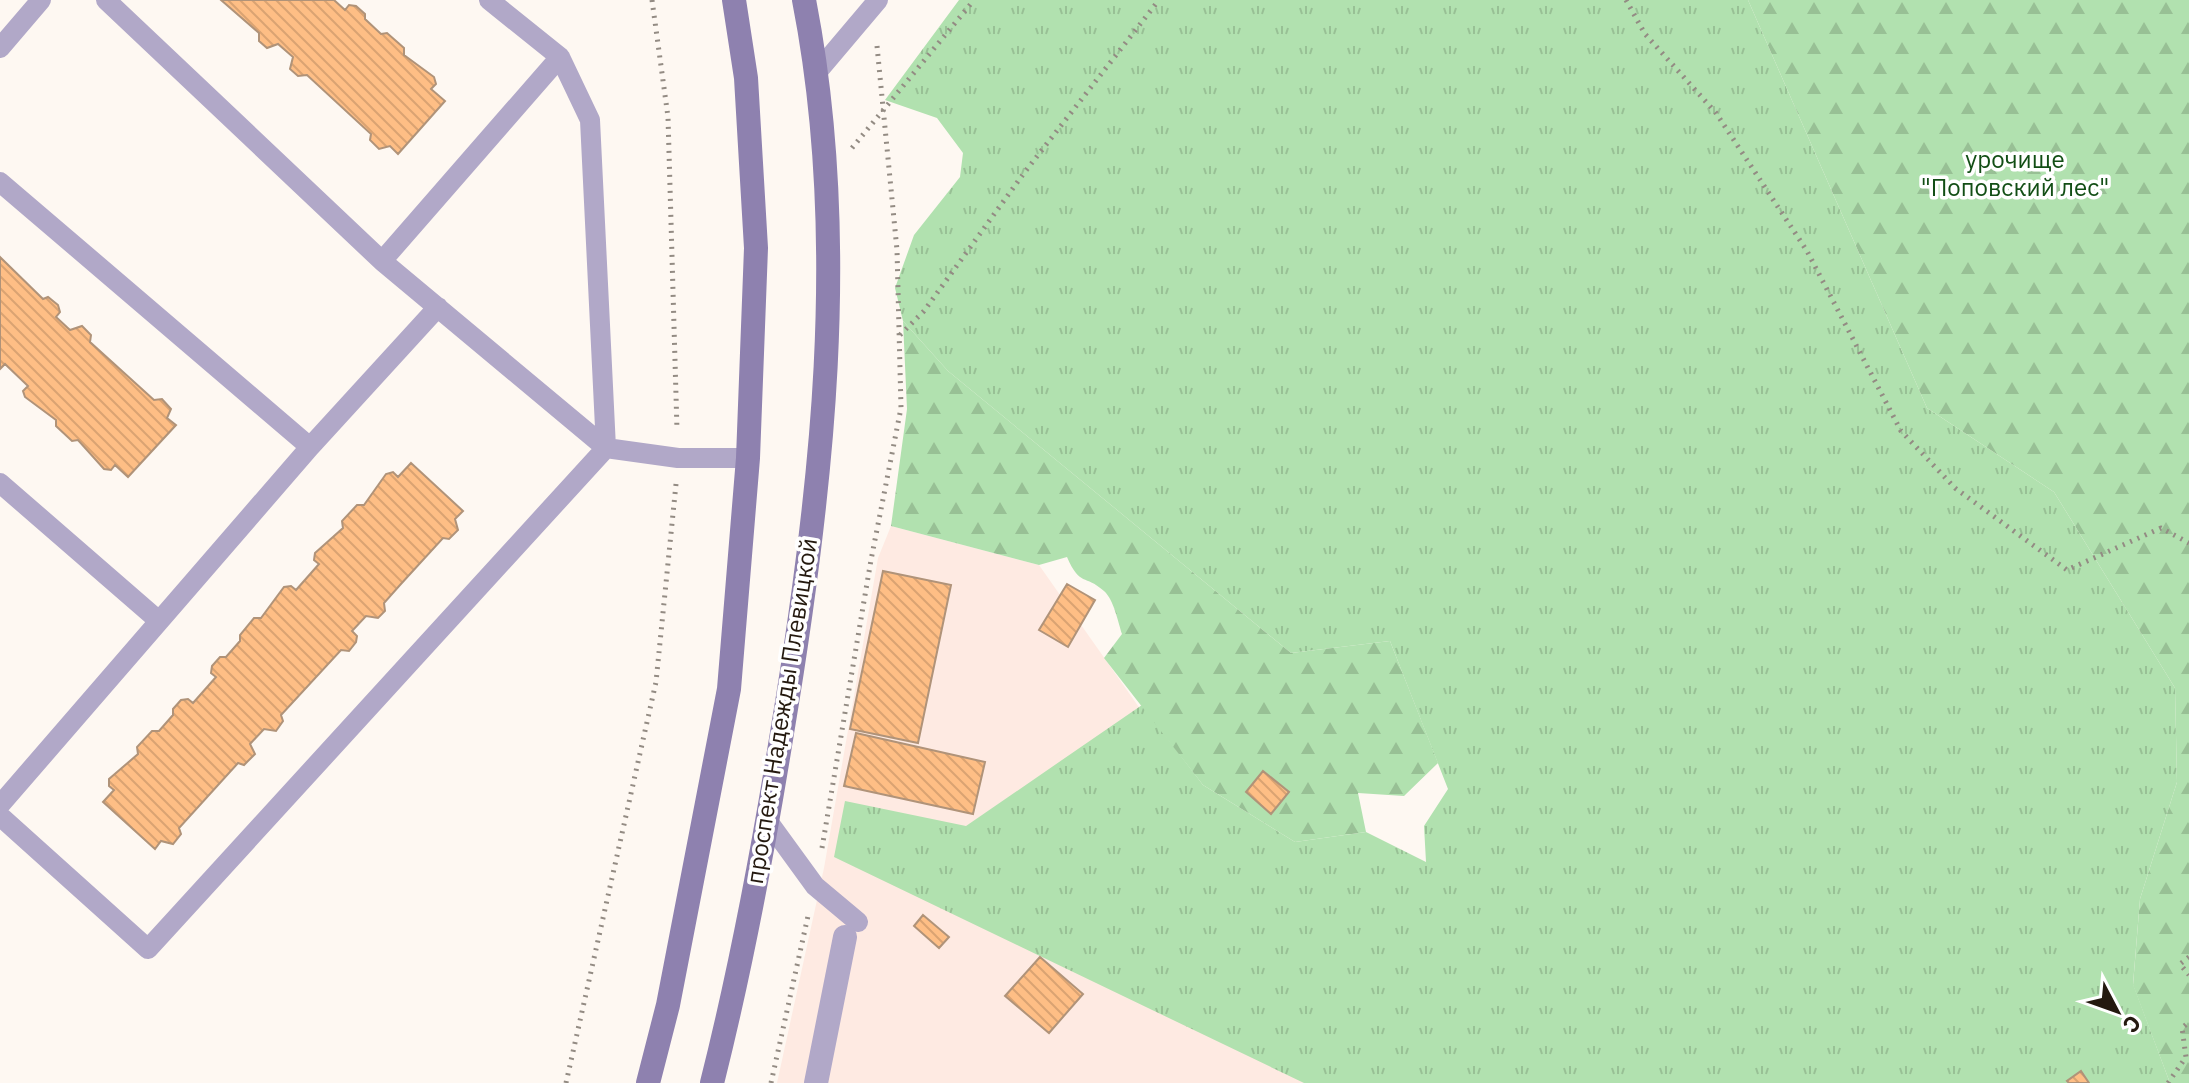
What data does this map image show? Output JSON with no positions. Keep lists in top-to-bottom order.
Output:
{
  "streets": {
    "main road": ["проспект Надежды Плевицкой"]
  },
  "parks": ["урочище \"Поповский лес\""],
  "north": "bottom right"
}
